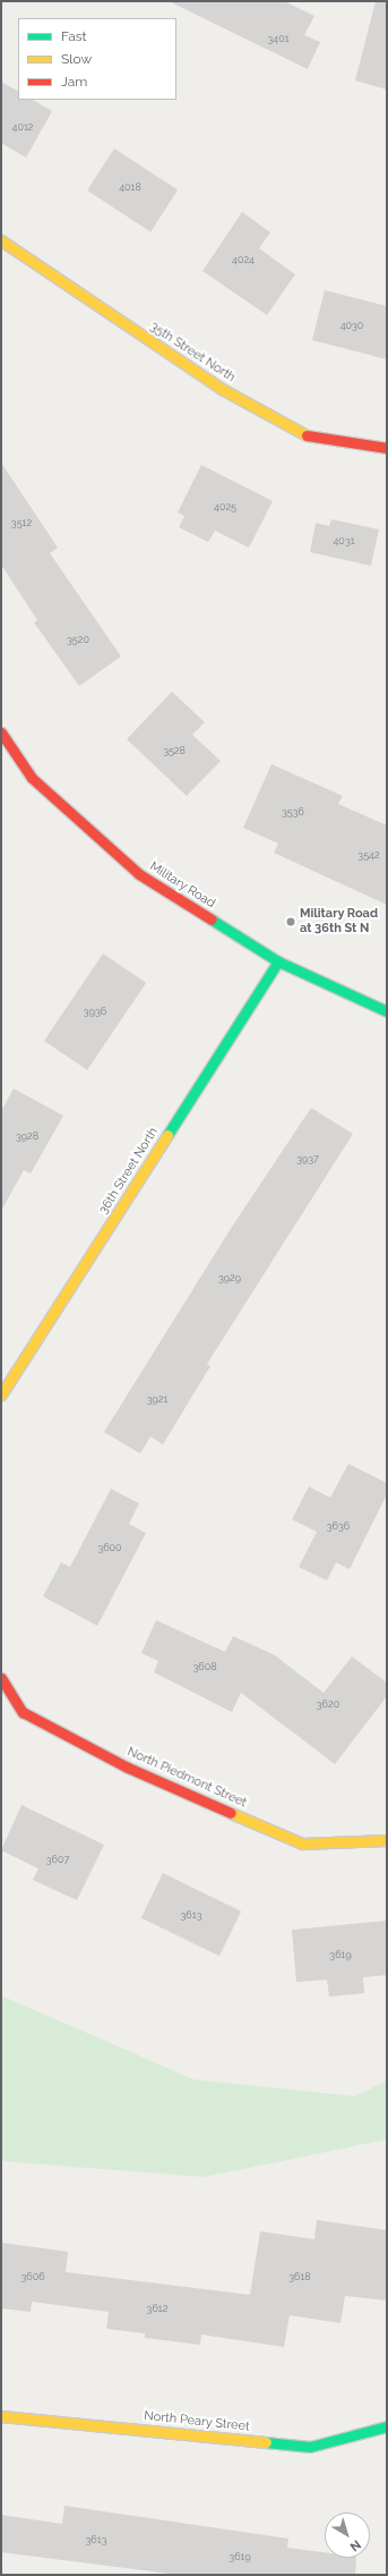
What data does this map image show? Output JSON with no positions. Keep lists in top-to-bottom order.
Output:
{
  "streets": {
    "street": [
      "35th Street North",
      "Military Road",
      "36th Street North",
      "North Piedmont Street",
      "North Peary Street"
    ]
  },
  "crossings": [
    ["Military Road", "36th Street North"]
  ],
  "places": ["Military Road at 36th St N"],
  "house_numbers": [
    "3401",
    "4012",
    "4018",
    "4024",
    "4030",
    "4025",
    "3512",
    "4031",
    "3520",
    "3528",
    "3536",
    "3542",
    "3936",
    "3928",
    "3937",
    "3929",
    "3921",
    "3636",
    "3600",
    "3608",
    "3620",
    "3607",
    "3613",
    "3619",
    "3606",
    "3618",
    "3612",
    "3613",
    "3619"
  ],
  "legend": ["Fast", "Slow", "Jam"],
  "north": "bottom right"
}
